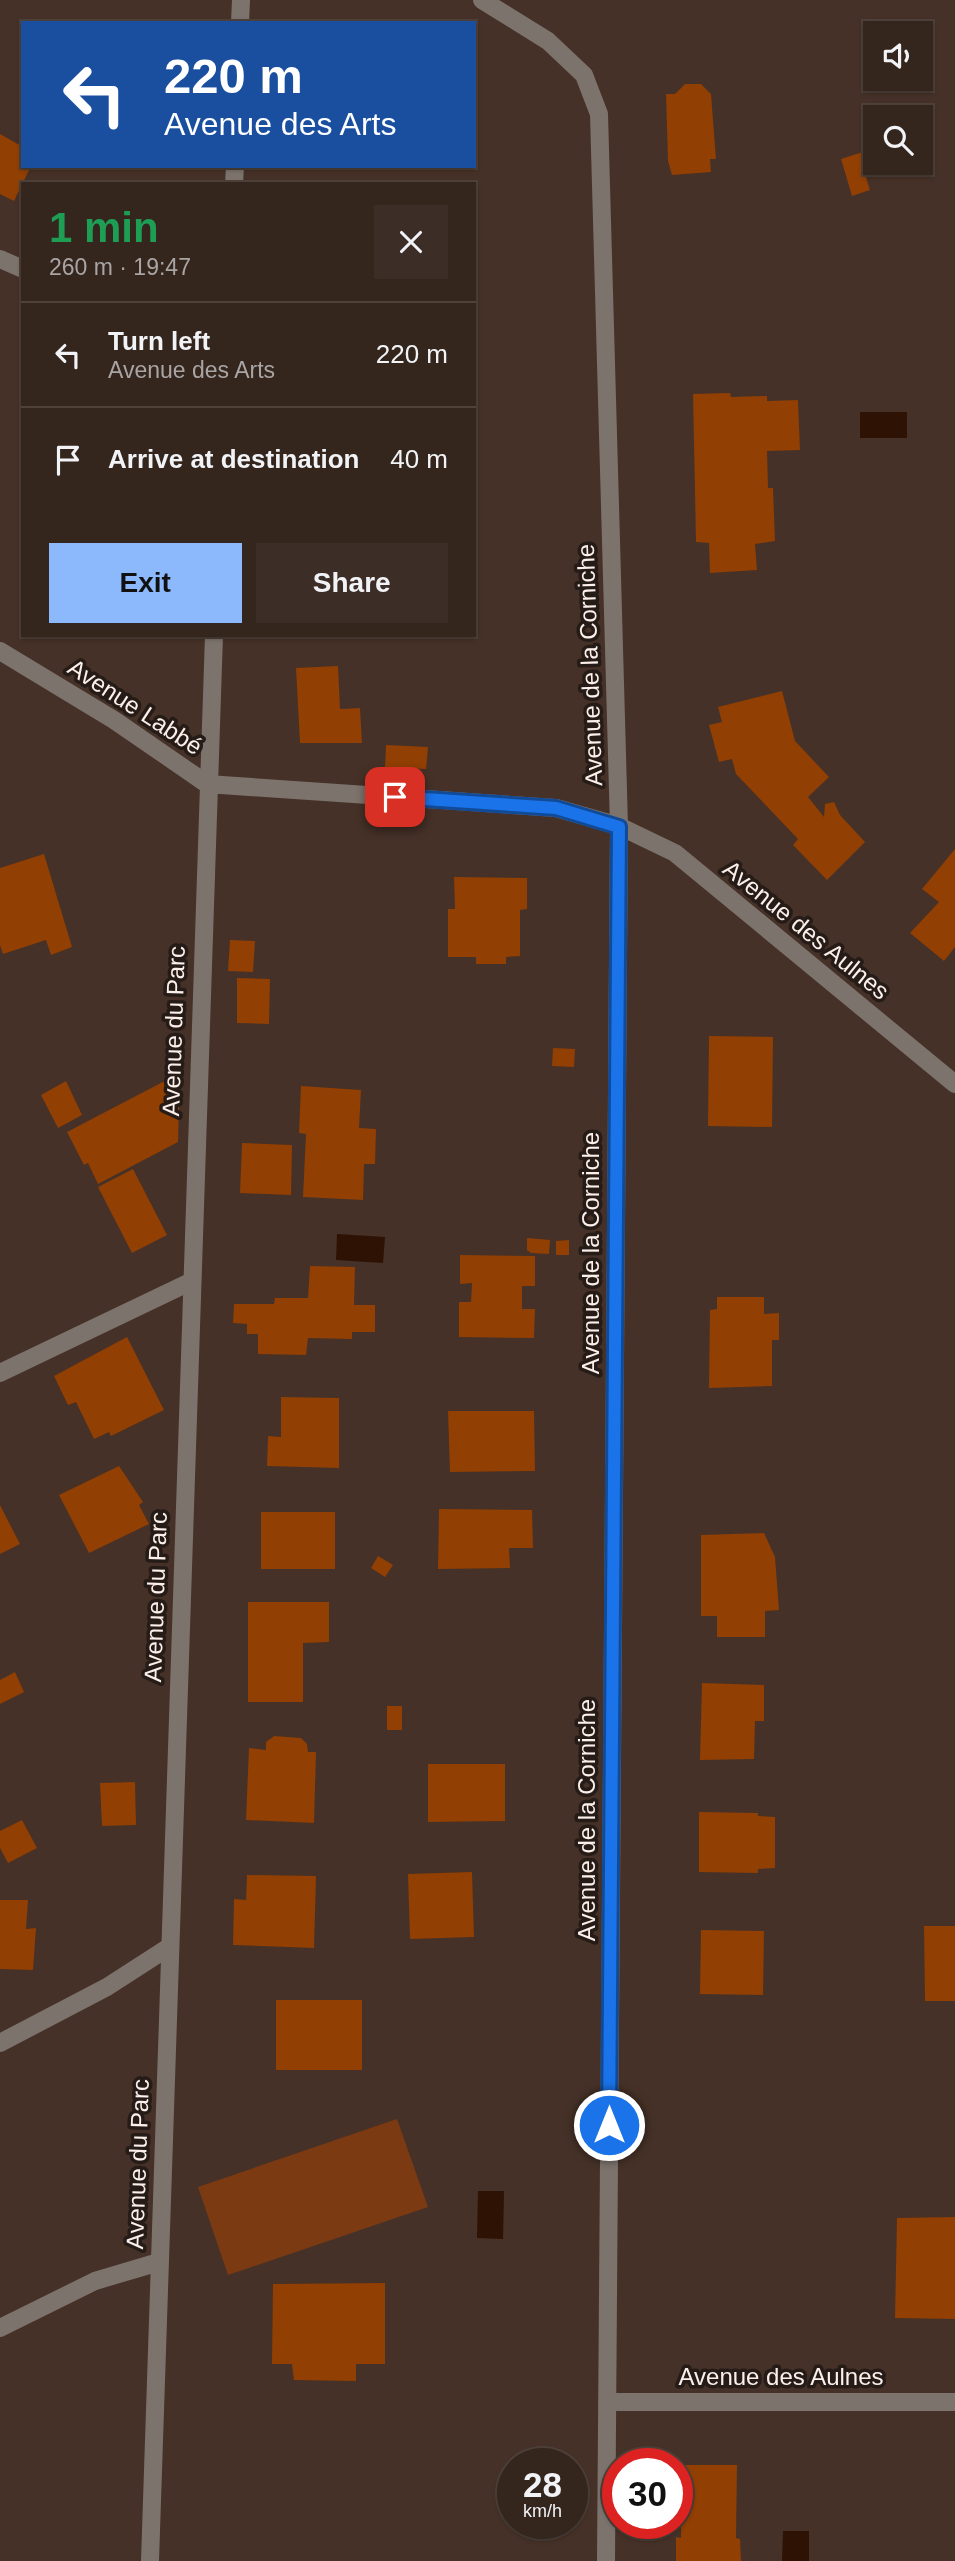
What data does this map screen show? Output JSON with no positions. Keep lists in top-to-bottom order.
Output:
{
  "streets": {
    "street": [
      "Avenue de la Corniche",
      "Avenue Labbé",
      "Avenue des Aulnes",
      "Avenue du Parc"
    ]
  },
  "crossings": [
    ["Avenue de la Corniche", "Avenue des Aulnes"],
    ["Avenue Labbé", "Avenue des Aulnes"],
    ["Avenue Labbé", "Avenue du Parc"],
    ["Avenue des Aulnes", "Avenue du Parc"]
  ],
  "page": {
    "turn": ["220 m", "Avenue des Arts"],
    "heading": ["1 min", "260 m · 19:47"],
    "list": [
      {
        "name": "Turn left",
        "note": "Avenue des Arts",
        "value": "220 m"
      },
      {
        "name": "Arrive at destination",
        "value": "40 m"
      }
    ],
    "buttons": ["Exit", "Share"],
    "speed": "28 km/h",
    "limit": "30"
  }
}
